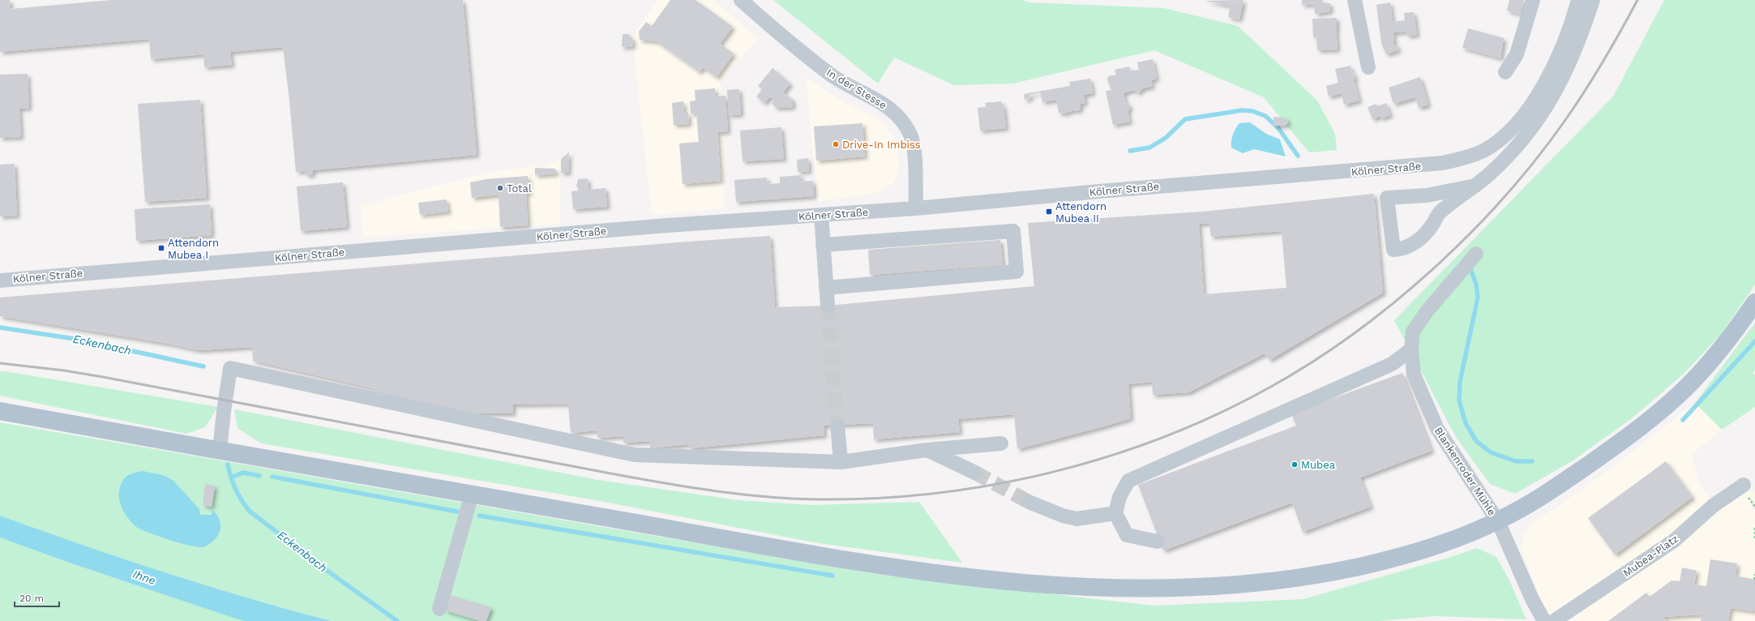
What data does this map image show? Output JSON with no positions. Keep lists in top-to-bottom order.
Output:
{
  "streets": {
    "street": [
      "In der Stesse",
      "Kölner Straße",
      "Blankenroder Mühle",
      "Mubea-Platz"
    ]
  },
  "crossings": [
    ["In der Stesse", "Kölner Straße"]
  ],
  "water": ["Eckenbach", "Ihne"],
  "places": {
    "other": ["Drive-In Imbiss", "Total", "Mubea"],
    "transit": ["Attendorn Mubea II", "Attendorn Mubea I"]
  },
  "scale_bar": "20 m"
}
